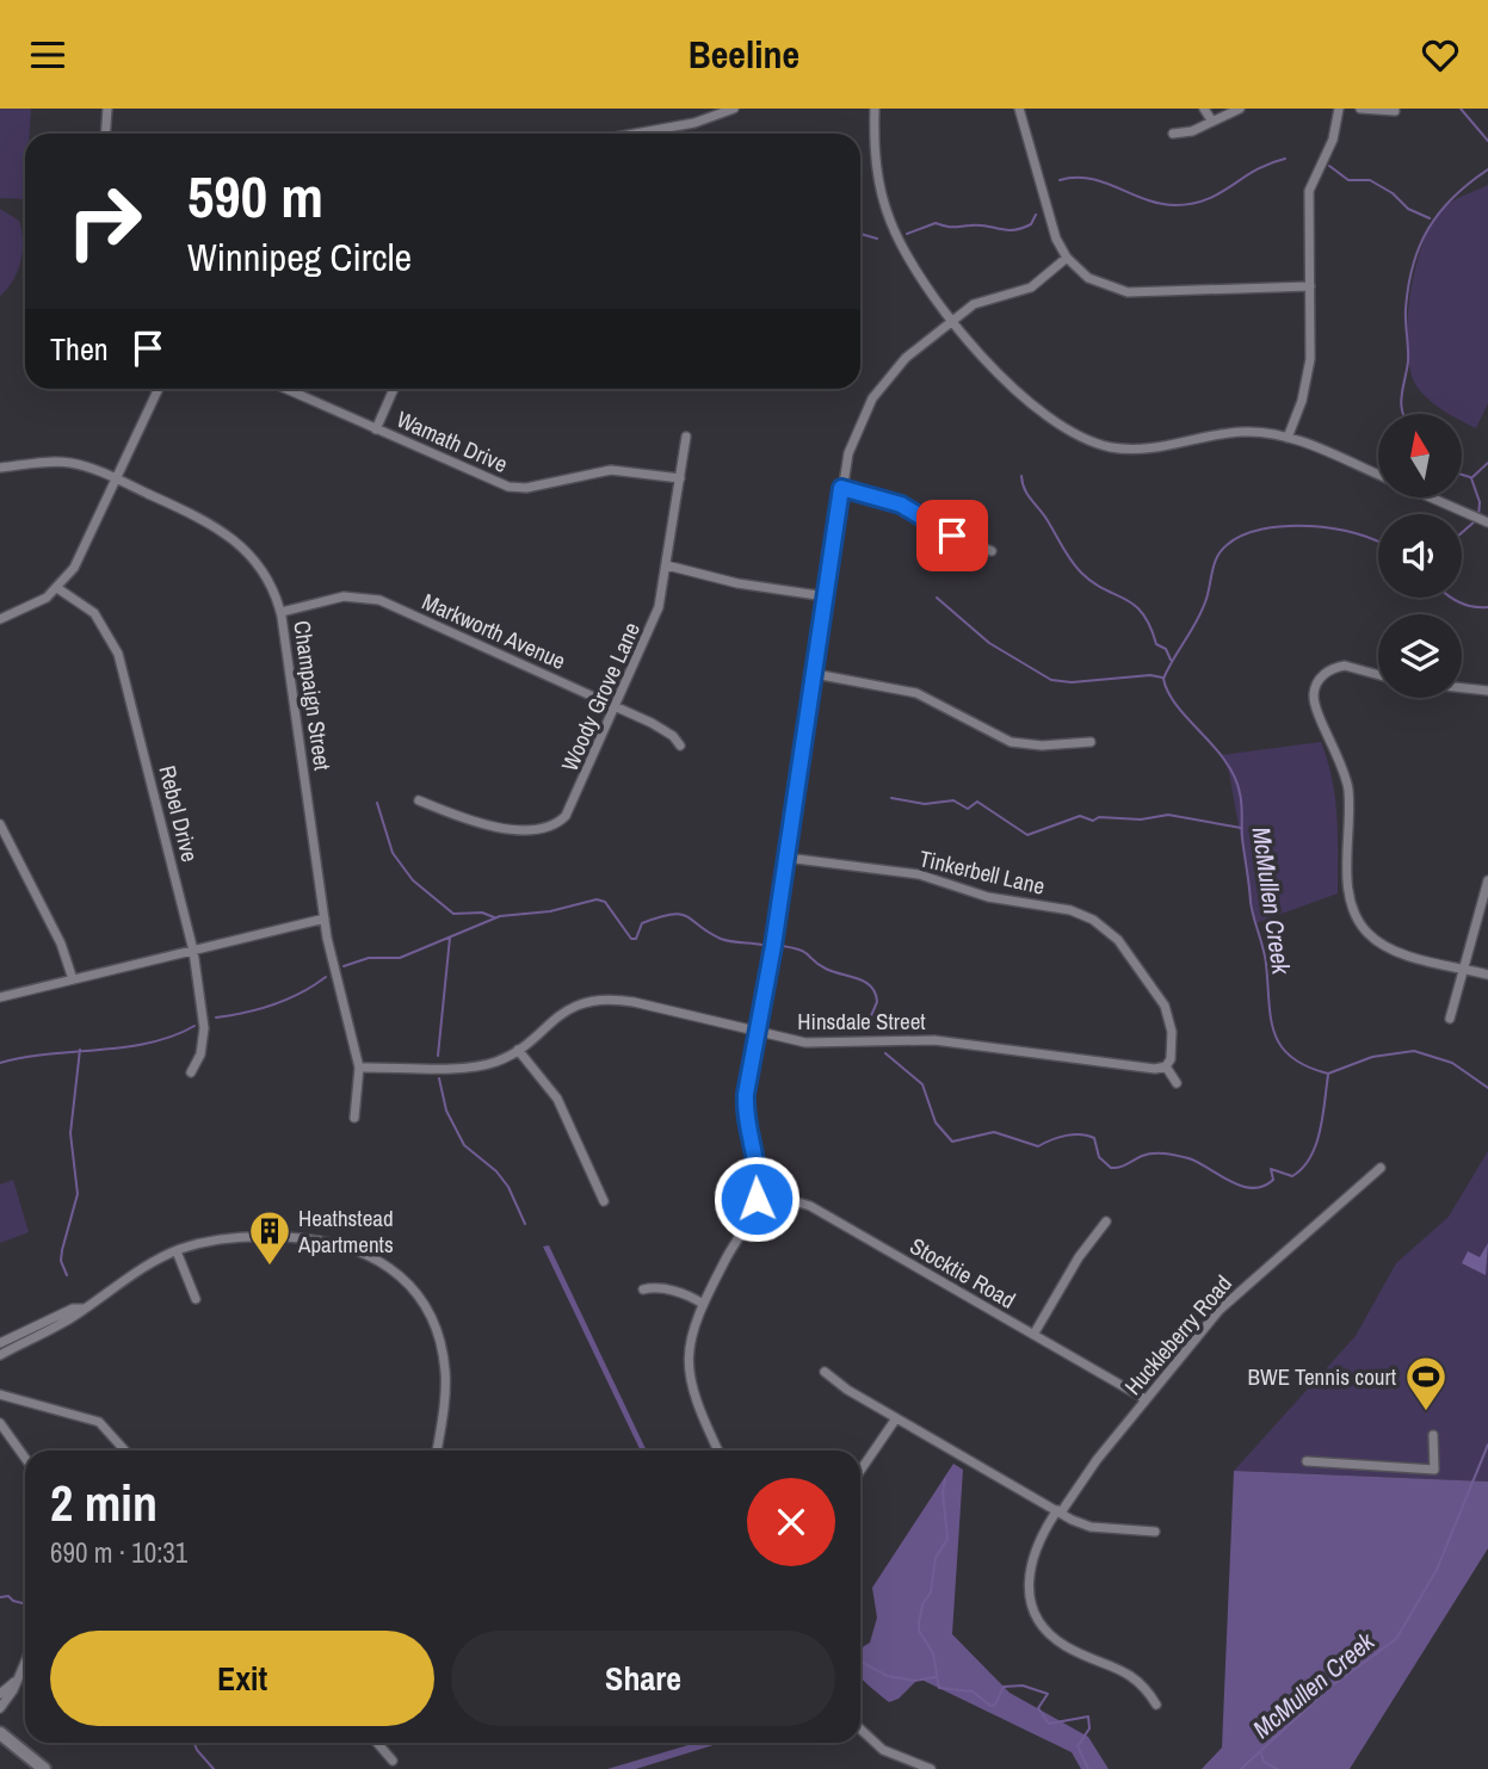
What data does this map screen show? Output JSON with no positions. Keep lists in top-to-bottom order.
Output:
{
  "streets": {
    "street": [
      "Wamath Drive",
      "Markworth Avenue",
      "Champaign Street",
      "Woody Grove Lane",
      "Rebel Drive",
      "Tinkerbell Lane",
      "Hinsdale Street",
      "Stocktie Road",
      "Huckleberry Road"
    ]
  },
  "crossings": [
    ["Wamath Drive", "Woody Grove Lane"],
    ["Markworth Avenue", "Champaign Street"],
    ["Markworth Avenue", "Woody Grove Lane"],
    ["Champaign Street", "Hinsdale Street"],
    ["Tinkerbell Lane", "Hinsdale Street"],
    ["Stocktie Road", "Huckleberry Road"]
  ],
  "water": ["McMullen Creek"],
  "places": {
    "building": ["Heathstead Apartments"],
    "sports": ["BWE Tennis court"]
  },
  "north": "top",
  "page": {
    "header": "Beeline",
    "turn": ["590 m", "Winnipeg Circle"],
    "then": "Then",
    "heading": ["2 min", "690 m · 10:31"],
    "buttons": ["Exit", "Share"]
  }
}
